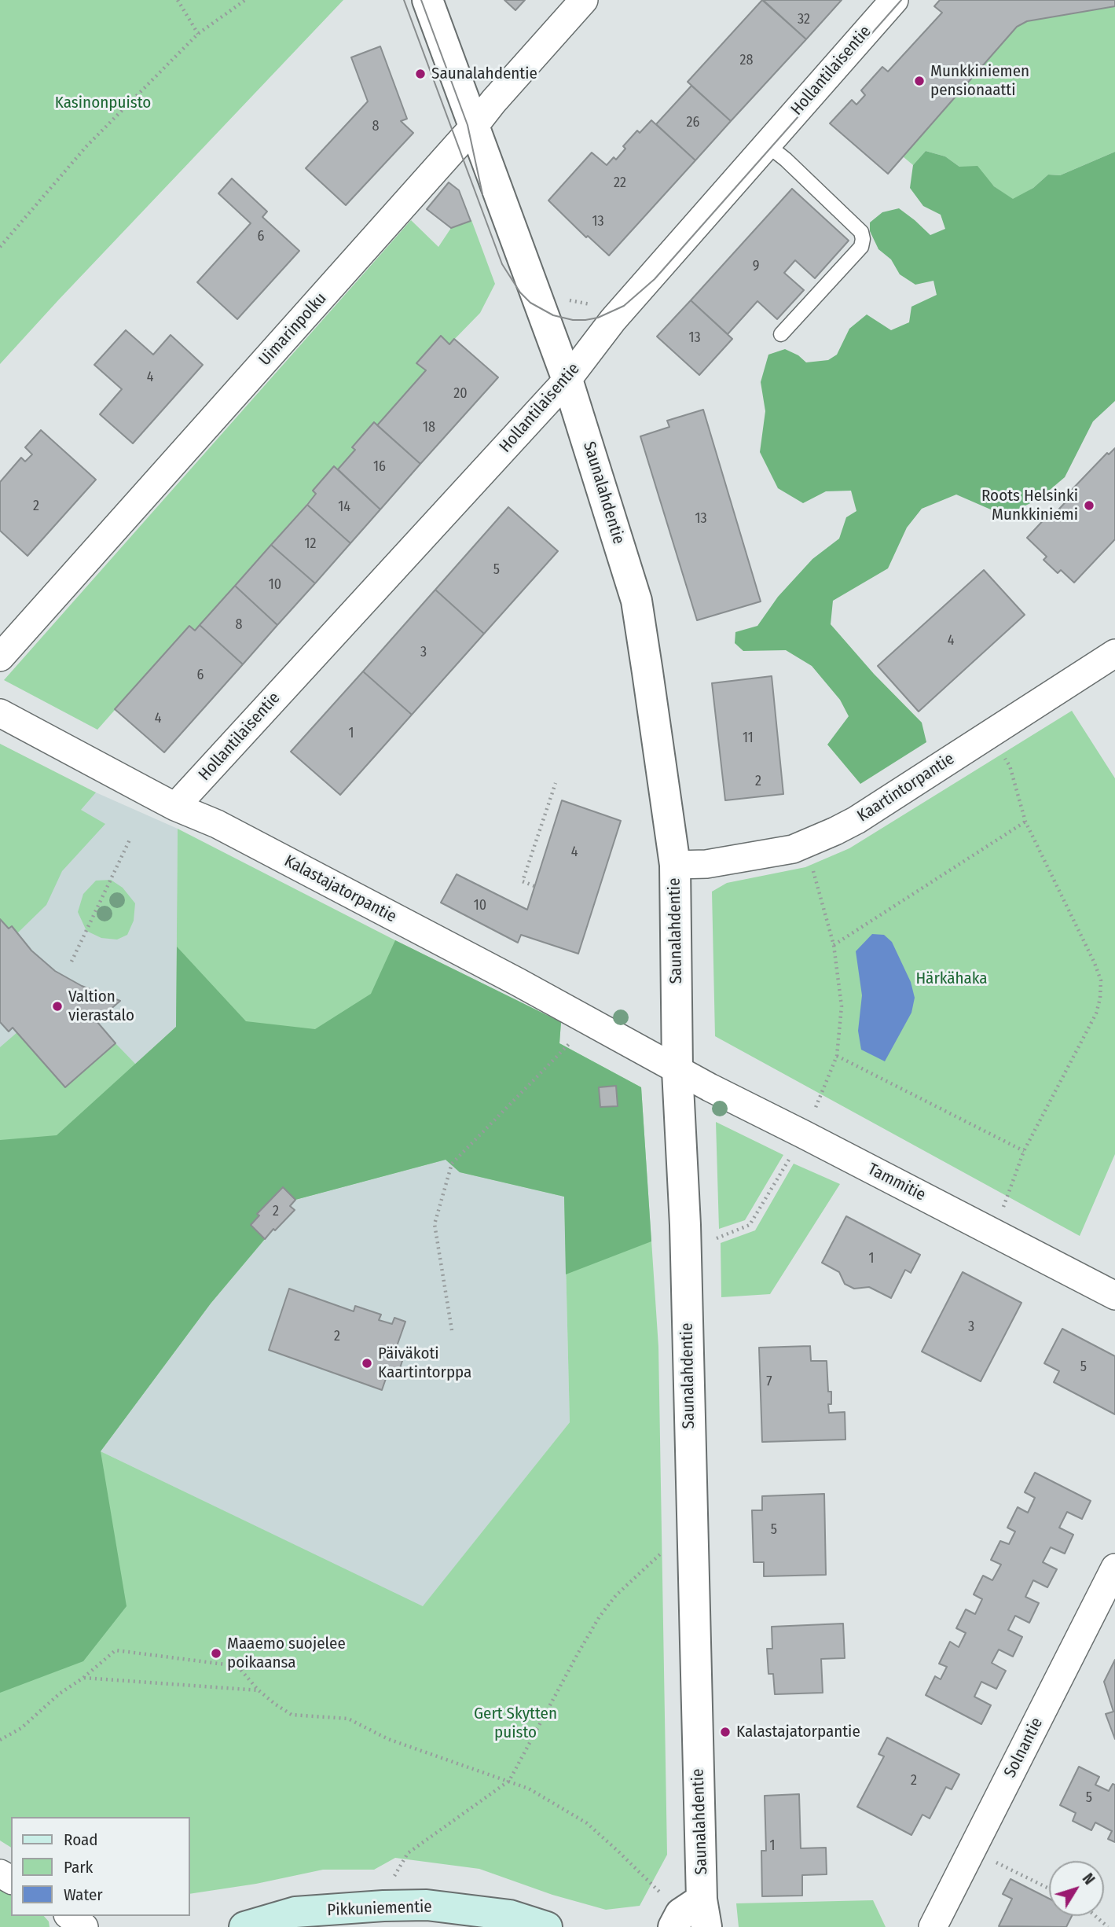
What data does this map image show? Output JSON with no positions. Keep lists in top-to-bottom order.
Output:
{
  "streets": {
    "main road": ["Pikkuniementie"],
    "street": [
      "Hollantilaisentie",
      "Uimarinpolku",
      "Saunalahdentie",
      "Kaartintorpantie",
      "Kalastajatorpantie",
      "Tammitie",
      "Solnantie"
    ]
  },
  "crossings": [
    ["Hollantilaisentie", "Saunalahdentie"],
    ["Hollantilaisentie", "Kalastajatorpantie"],
    ["Uimarinpolku", "Saunalahdentie"],
    ["Saunalahdentie", "Kaartintorpantie"],
    ["Saunalahdentie", "Kalastajatorpantie"],
    ["Saunalahdentie", "Tammitie"],
    ["Kalastajatorpantie", "Tammitie"]
  ],
  "parks": ["Kasinonpuisto", "Härkähaka", "Gert Skytten puisto"],
  "places": [
    "Saunalahdentie",
    "Munkkiniemen pensionaatti",
    "Roots Helsinki Munkkiniemi",
    "Valtion vierastalo",
    "Päiväkoti Kaartintorppa",
    "Maaemo suojelee poikaansa",
    "Kalastajatorpantie"
  ],
  "house_numbers": [
    "32",
    "28",
    "26",
    "8",
    "22",
    "13",
    "6",
    "9",
    "13",
    "4",
    "20",
    "18",
    "16",
    "2",
    "14",
    "13",
    "12",
    "5",
    "10",
    "8",
    "4",
    "3",
    "6",
    "4",
    "1",
    "11",
    "2",
    "4",
    "10",
    "2",
    "1",
    "3",
    "2",
    "5",
    "7",
    "5",
    "2",
    "5",
    "1"
  ],
  "legend": ["Road", "Park", "Water"],
  "north": "top right"
}
